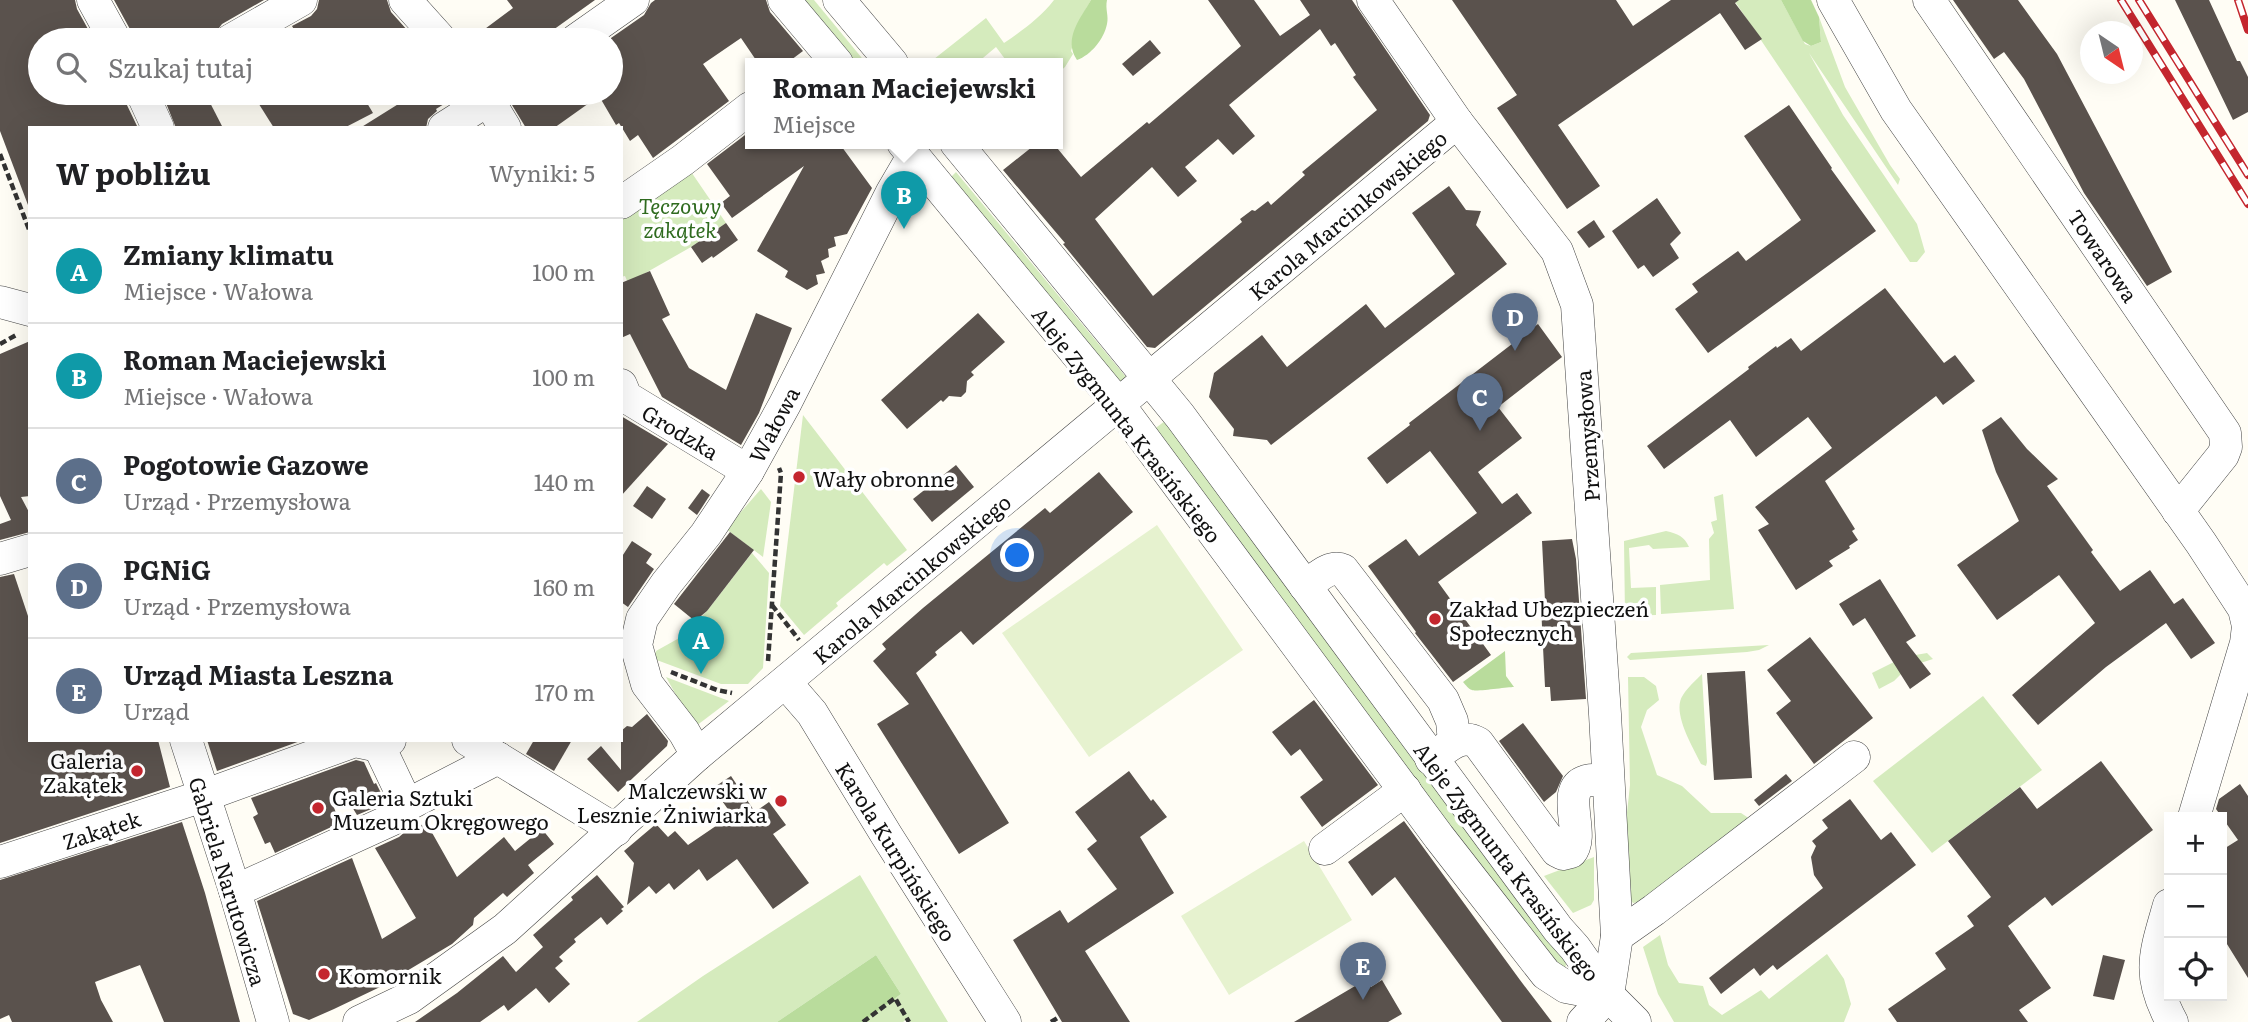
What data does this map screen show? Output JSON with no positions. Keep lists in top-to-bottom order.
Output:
{
  "streets": {
    "street": [
      "Karola Marcinkowskiego",
      "Towarowa",
      "Wałowa",
      "Aleje Zygmunta Krasińskiego",
      "Grodzka",
      "Przemysłowa",
      "Zakątek",
      "Karola Kurpińskiego",
      "Gabriela Narutowicza"
    ]
  },
  "crossings": [
    ["Karola Marcinkowskiego", "Wałowa"],
    ["Karola Marcinkowskiego", "Aleje Zygmunta Krasińskiego"],
    ["Karola Marcinkowskiego", "Przemysłowa"],
    ["Karola Marcinkowskiego", "Karola Kurpińskiego"],
    ["Wałowa", "Aleje Zygmunta Krasińskiego"],
    ["Wałowa", "Grodzka"],
    ["Aleje Zygmunta Krasińskiego", "Przemysłowa"],
    ["Zakątek", "Gabriela Narutowicza"]
  ],
  "parks": ["Tęczowy zakątek"],
  "places": [
    "Wały obronne",
    "Zakład Ubezpieczeń Społecznych",
    "Galeria Zakątek",
    "Malczewski w Lesznie. Żniwiarka",
    "Galeria Sztuki Muzeum Okręgowego",
    "Komornik"
  ],
  "north": "bottom right",
  "page": {
    "search": "Szukaj tutaj",
    "popup": ["Roman Maciejewski", "Miejsce"],
    "heading": ["W pobliżu", "Wyniki: 5"],
    "pins": [
      "B",
      "D",
      "C",
      "A",
      "E"
    ],
    "list": [
      {
        "mark": "A",
        "name": "Zmiany klimatu",
        "note": "Miejsce · Wałowa",
        "value": "100 m"
      },
      {
        "mark": "B",
        "name": "Roman Maciejewski",
        "note": "Miejsce · Wałowa",
        "value": "100 m"
      },
      {
        "mark": "C",
        "name": "Pogotowie Gazowe",
        "note": "Urząd · Przemysłowa",
        "value": "140 m"
      },
      {
        "mark": "D",
        "name": "PGNiG",
        "note": "Urząd · Przemysłowa",
        "value": "160 m"
      },
      {
        "mark": "E",
        "name": "Urząd Miasta Leszna",
        "note": "Urząd",
        "value": "170 m"
      }
    ],
    "map_buttons": ["+", "−"]
  }
}
